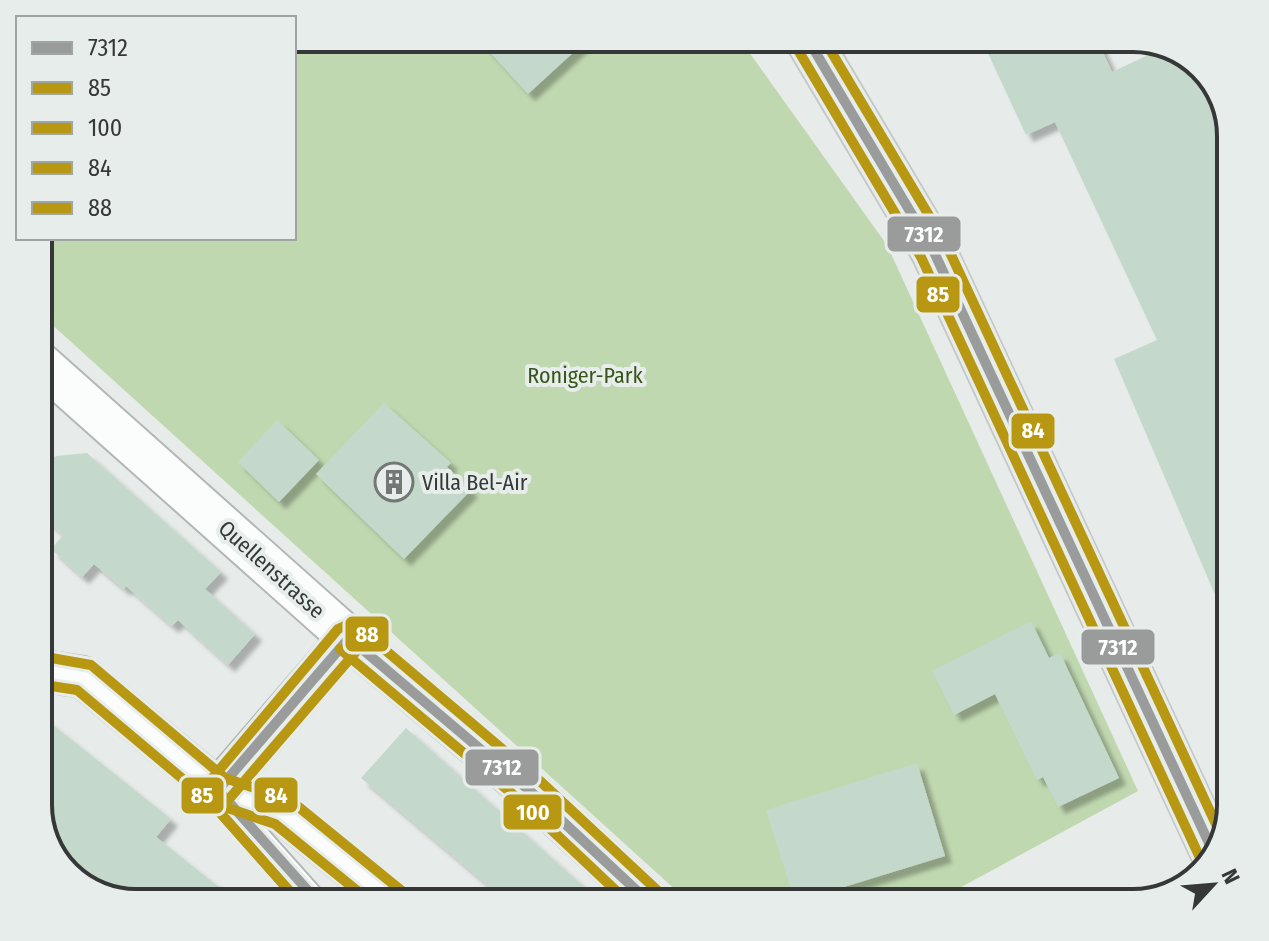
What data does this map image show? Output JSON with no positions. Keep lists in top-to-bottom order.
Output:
{
  "streets": {
    "street": ["Quellenstrasse"]
  },
  "parks": ["Roniger-Park"],
  "places": {
    "building": ["Villa Bel-Air"]
  },
  "lines": [
    "transit line 7312",
    "transit line 85",
    "transit line 84",
    "transit line 88",
    "transit line 100"
  ],
  "legend": [
    "7312",
    "85",
    "100",
    "84",
    "88"
  ],
  "north": "top right"
}
